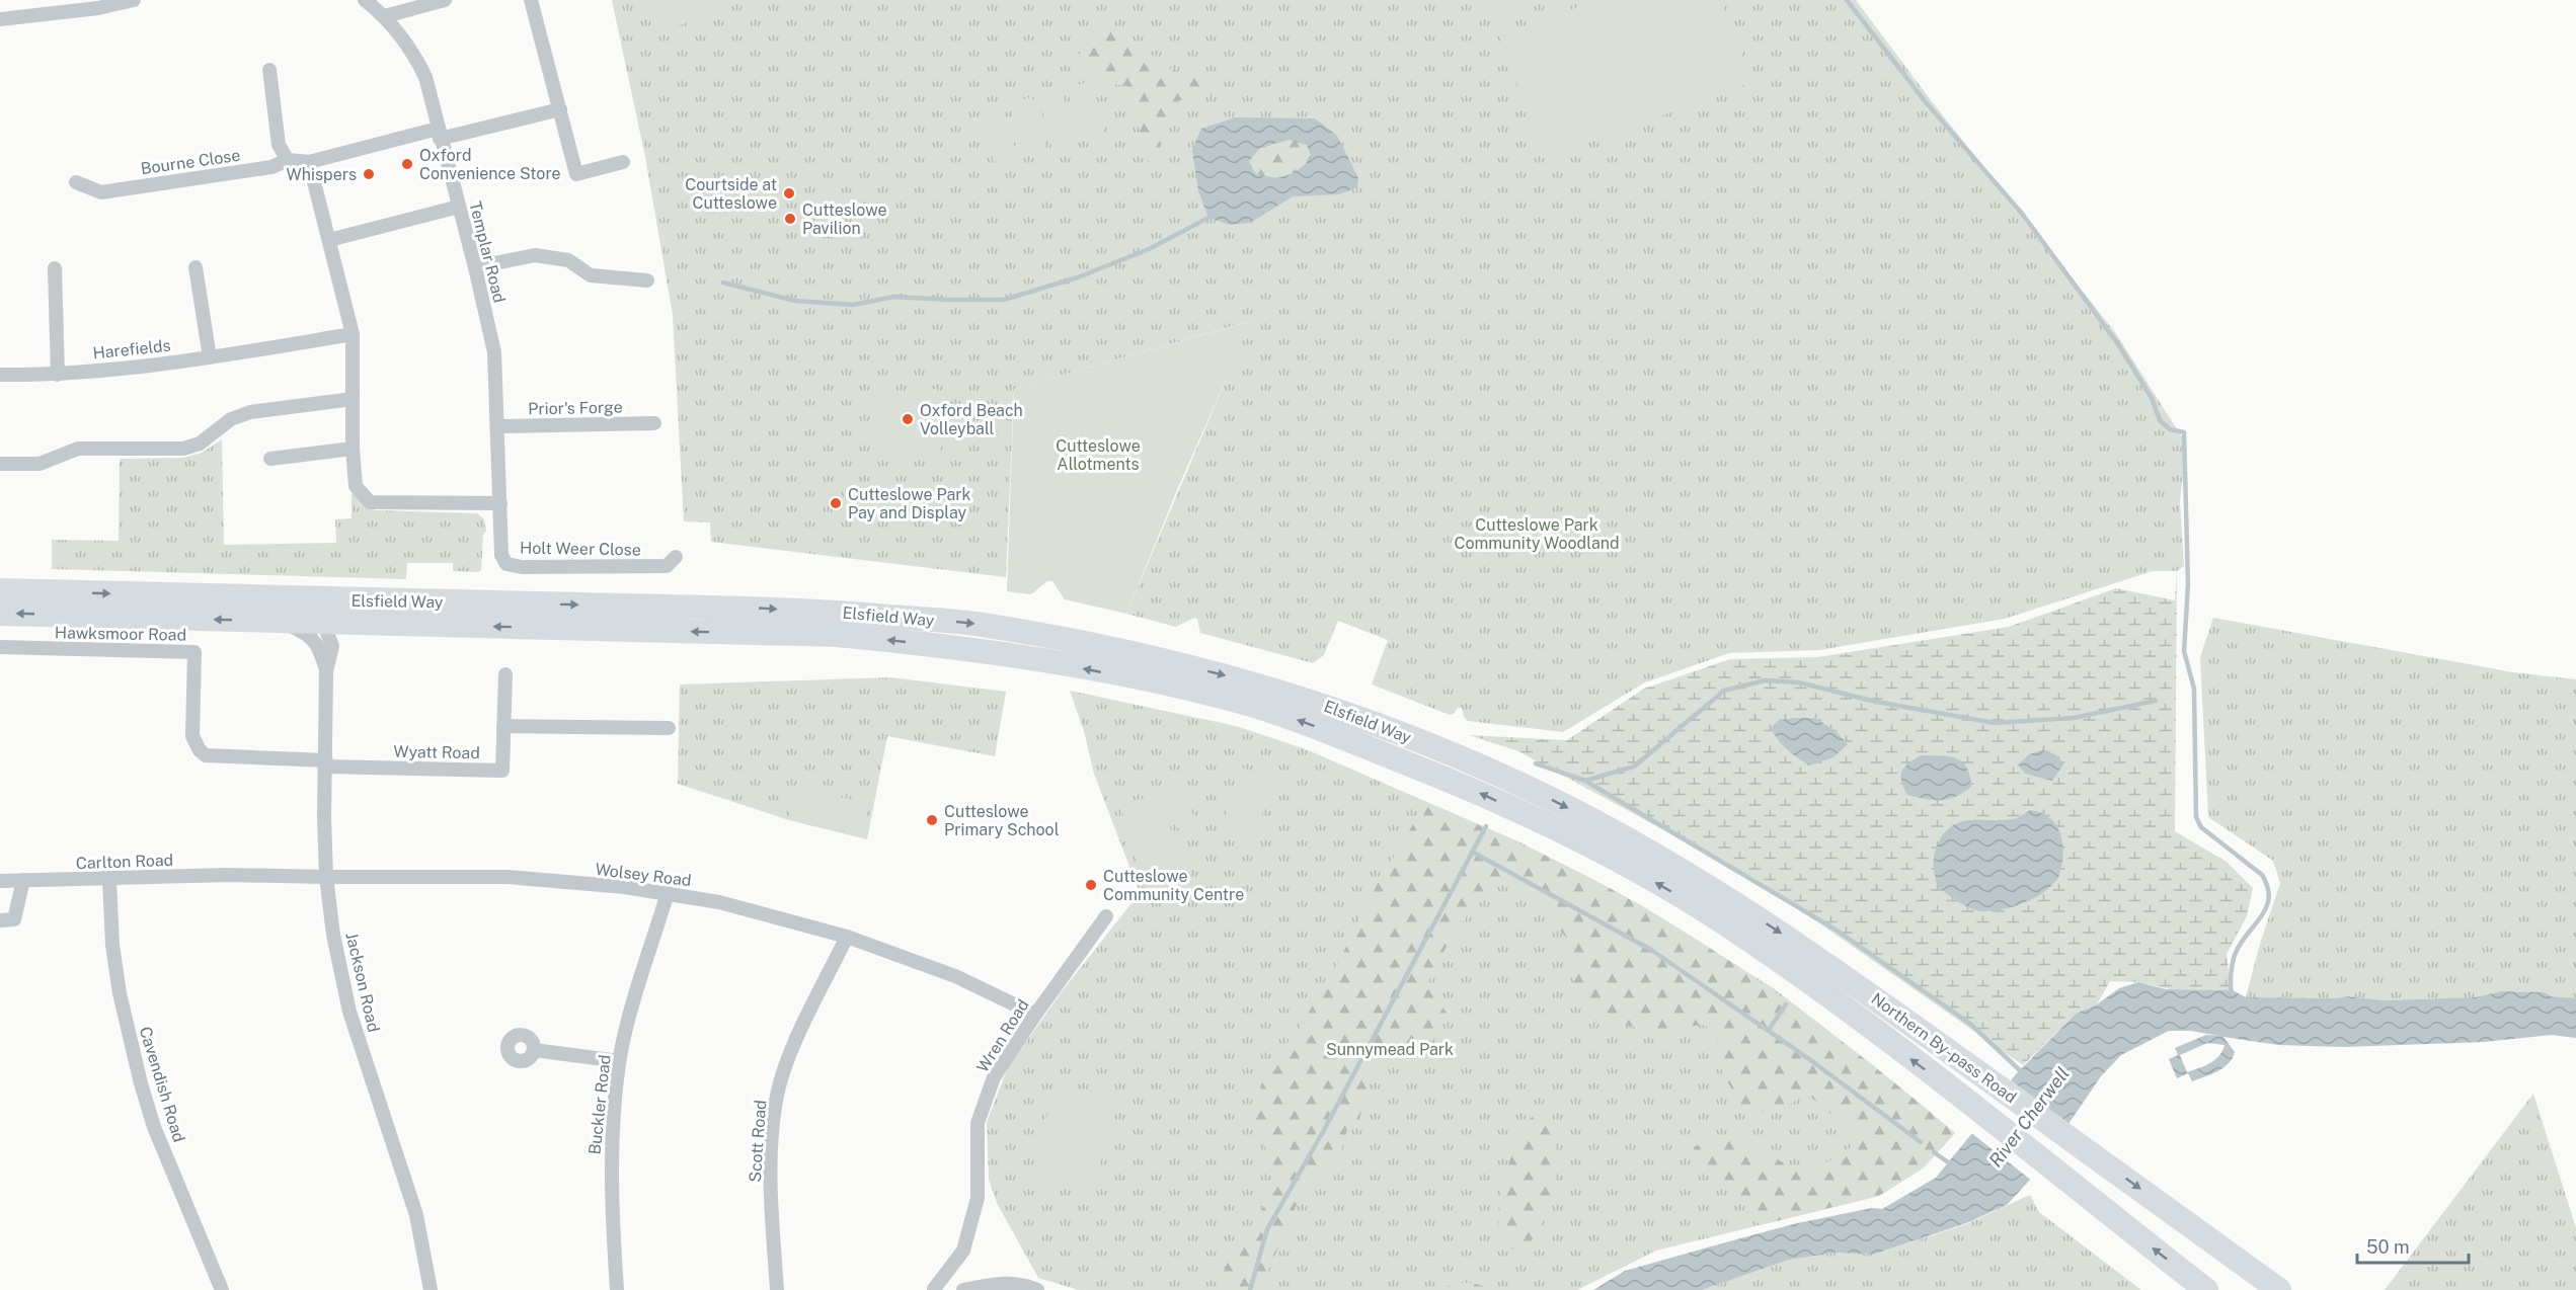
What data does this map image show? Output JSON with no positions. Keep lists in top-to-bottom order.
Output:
{
  "streets": {
    "highway": ["Elsfield Way", "Northern By-pass Road"],
    "street": [
      "Bourne Close",
      "Templar Road",
      "Harefields",
      "Prior's Forge",
      "Holt Weer Close",
      "Hawksmoor Road",
      "Wyatt Road",
      "Carlton Road",
      "Wolsey Road",
      "Jackson Road",
      "Wren Road",
      "Cavendish Road",
      "Buckler Road",
      "Scott Road"
    ]
  },
  "crossings": [
    ["Templar Road", "Prior's Forge"],
    ["Templar Road", "Holt Weer Close"],
    ["Elsfield Way", "Jackson Road"],
    ["Elsfield Way", "Northern By-pass Road"],
    ["Hawksmoor Road", "Wyatt Road"],
    ["Hawksmoor Road", "Jackson Road"],
    ["Wyatt Road", "Jackson Road"],
    ["Carlton Road", "Wolsey Road"],
    ["Carlton Road", "Cavendish Road"],
    ["Wolsey Road", "Jackson Road"],
    ["Wolsey Road", "Wren Road"],
    ["Wolsey Road", "Buckler Road"],
    ["Wolsey Road", "Scott Road"]
  ],
  "water": ["River Cherwell"],
  "parks": ["Cutteslowe Allotments", "Cutteslowe Park Community Woodland", "Sunnymead Park"],
  "places": [
    "Oxford Convenience Store",
    "Whispers",
    "Courtside at Cutteslowe",
    "Cutteslowe Pavilion",
    "Oxford Beach Volleyball",
    "Cutteslowe Park Pay and Display",
    "Cutteslowe Primary School",
    "Cutteslowe Community Centre"
  ],
  "scale_bar": "50 m"
}
